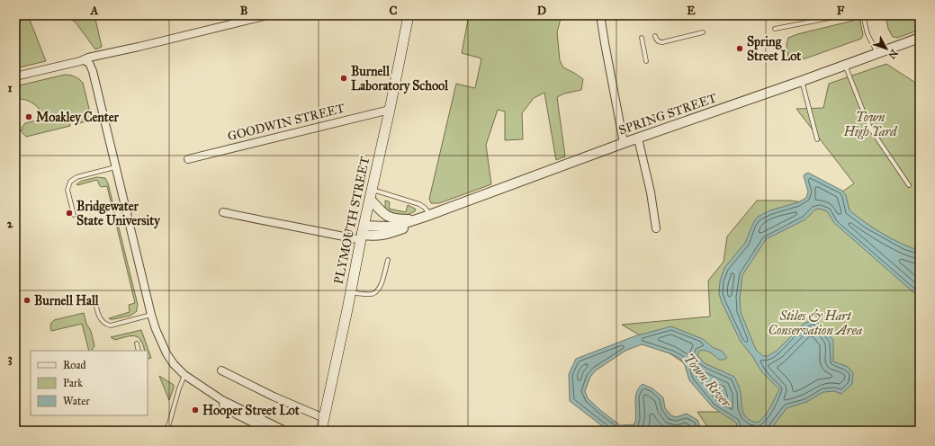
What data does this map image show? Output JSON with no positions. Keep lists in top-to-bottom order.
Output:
{
  "streets": {
    "main road": ["PLYMOUTH STREET"],
    "street": ["SPRING STREET", "GOODWIN STREET"]
  },
  "crossings": [
    ["SPRING STREET", "PLYMOUTH STREET"],
    ["GOODWIN STREET", "PLYMOUTH STREET"]
  ],
  "water": ["Town River"],
  "parks": ["Town High Yard", "Stiles & Hart Conservation Area"],
  "places": [
    "Spring Street Lot",
    "Burnell Laboratory School",
    "Moakley Center",
    "Bridgewater State University",
    "Burnell Hall",
    "Hooper Street Lot"
  ],
  "legend": ["Road", "Park", "Water"],
  "north": "bottom right",
  "grid": {
    "columns": [
      "A",
      "B",
      "C",
      "D",
      "E",
      "F"
    ],
    "rows": ["1", "2", "3"]
  }
}
